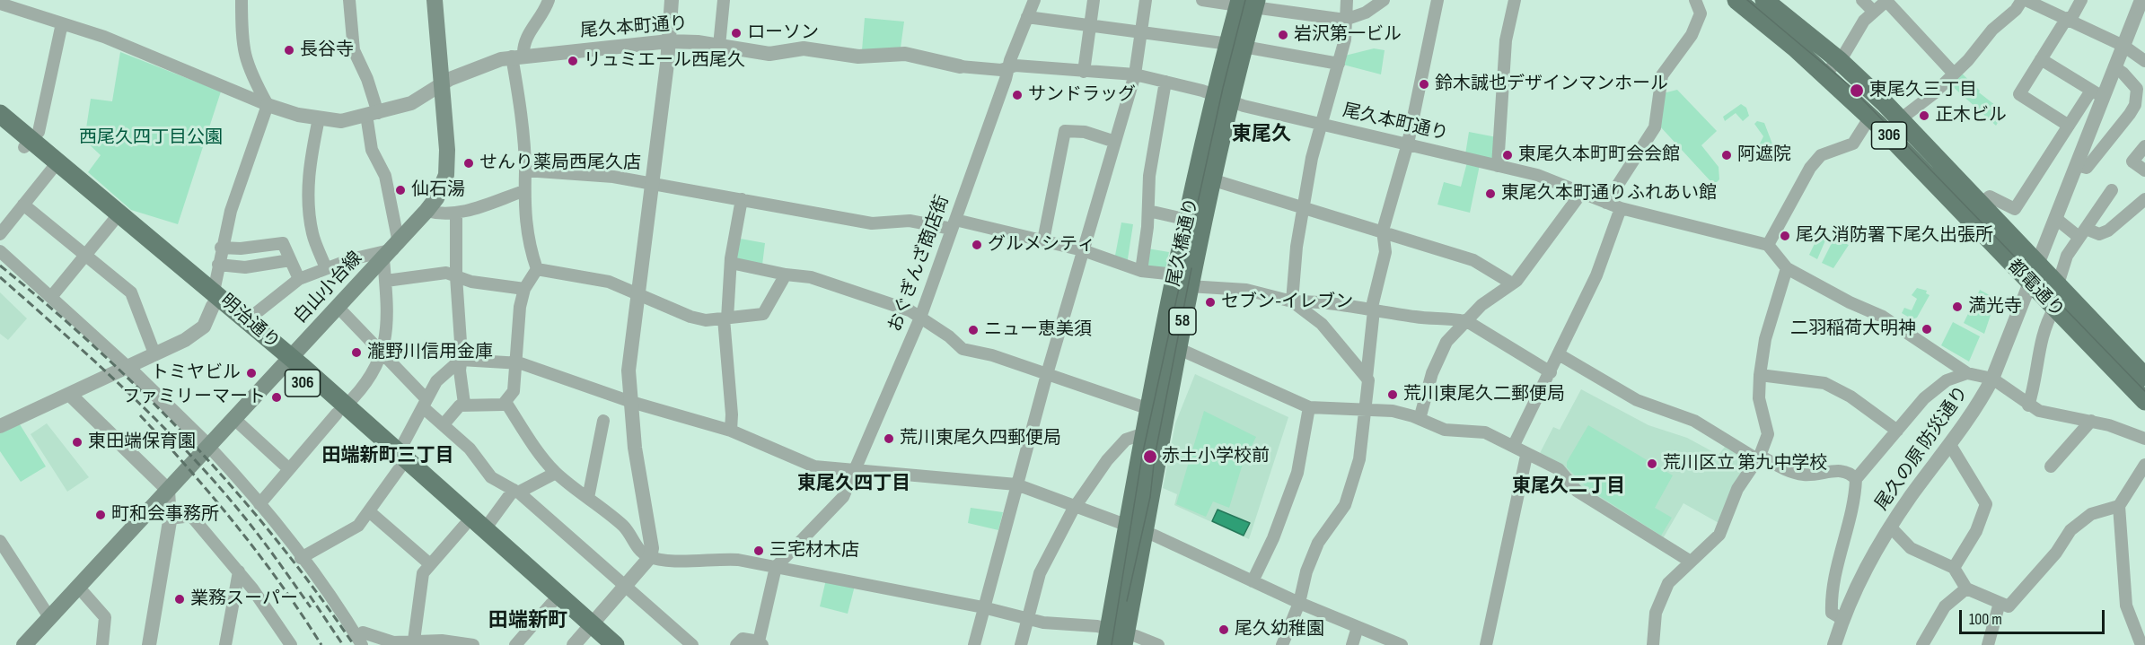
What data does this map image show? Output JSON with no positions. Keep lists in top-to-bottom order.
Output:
{
  "streets": {
    "main road": [
      "306",
      "尾久橋通り",
      "白山小台線",
      "都電通り",
      "58",
      "明治通り"
    ],
    "street": ["尾久本町通り", "おぐぎんざ商店街", "尾久の原 防災通り"]
  },
  "crossings": [
    ["尾久本町通り", "尾久橋通り"],
    ["尾久本町通り", "おぐぎんざ商店街"],
    ["尾久本町通り", "白山小台線"],
    ["白山小台線", "明治通り"],
    ["都電通り", "尾久の原 防災通り"]
  ],
  "districts": [
    "東尾久",
    "田端新町三丁目",
    "東尾久四丁目",
    "東尾久二丁目",
    "田端新町"
  ],
  "parks": ["西尾久四丁目公園"],
  "places": [
    "ローソン",
    "岩沢第一ビル",
    "長谷寺",
    "リュミエール西尾久",
    "鈴木誠也デザインマンホール",
    "東尾久三丁目",
    "サンドラッグ",
    "正木ビル",
    "東尾久本町町会会館",
    "阿遮院",
    "せんり薬局西尾久店",
    "仙石湯",
    "東尾久本町通りふれあい館",
    "尾久消防署下尾久出張所",
    "グルメシティ",
    "セブン-イレブン",
    "満光寺",
    "二羽稲荷大明神",
    "ニュー恵美須",
    "瀧野川信用金庫",
    "トミヤビル",
    "荒川東尾久二郵便局",
    "ファミリーマート",
    "荒川東尾久四郵便局",
    "東田端保育園",
    "赤土小学校前",
    "荒川区立 第九中学校",
    "町和会事務所",
    "三宅材木店",
    "業務スーパー",
    "尾久幼稚園"
  ],
  "scale_bar": "100 m"
}
